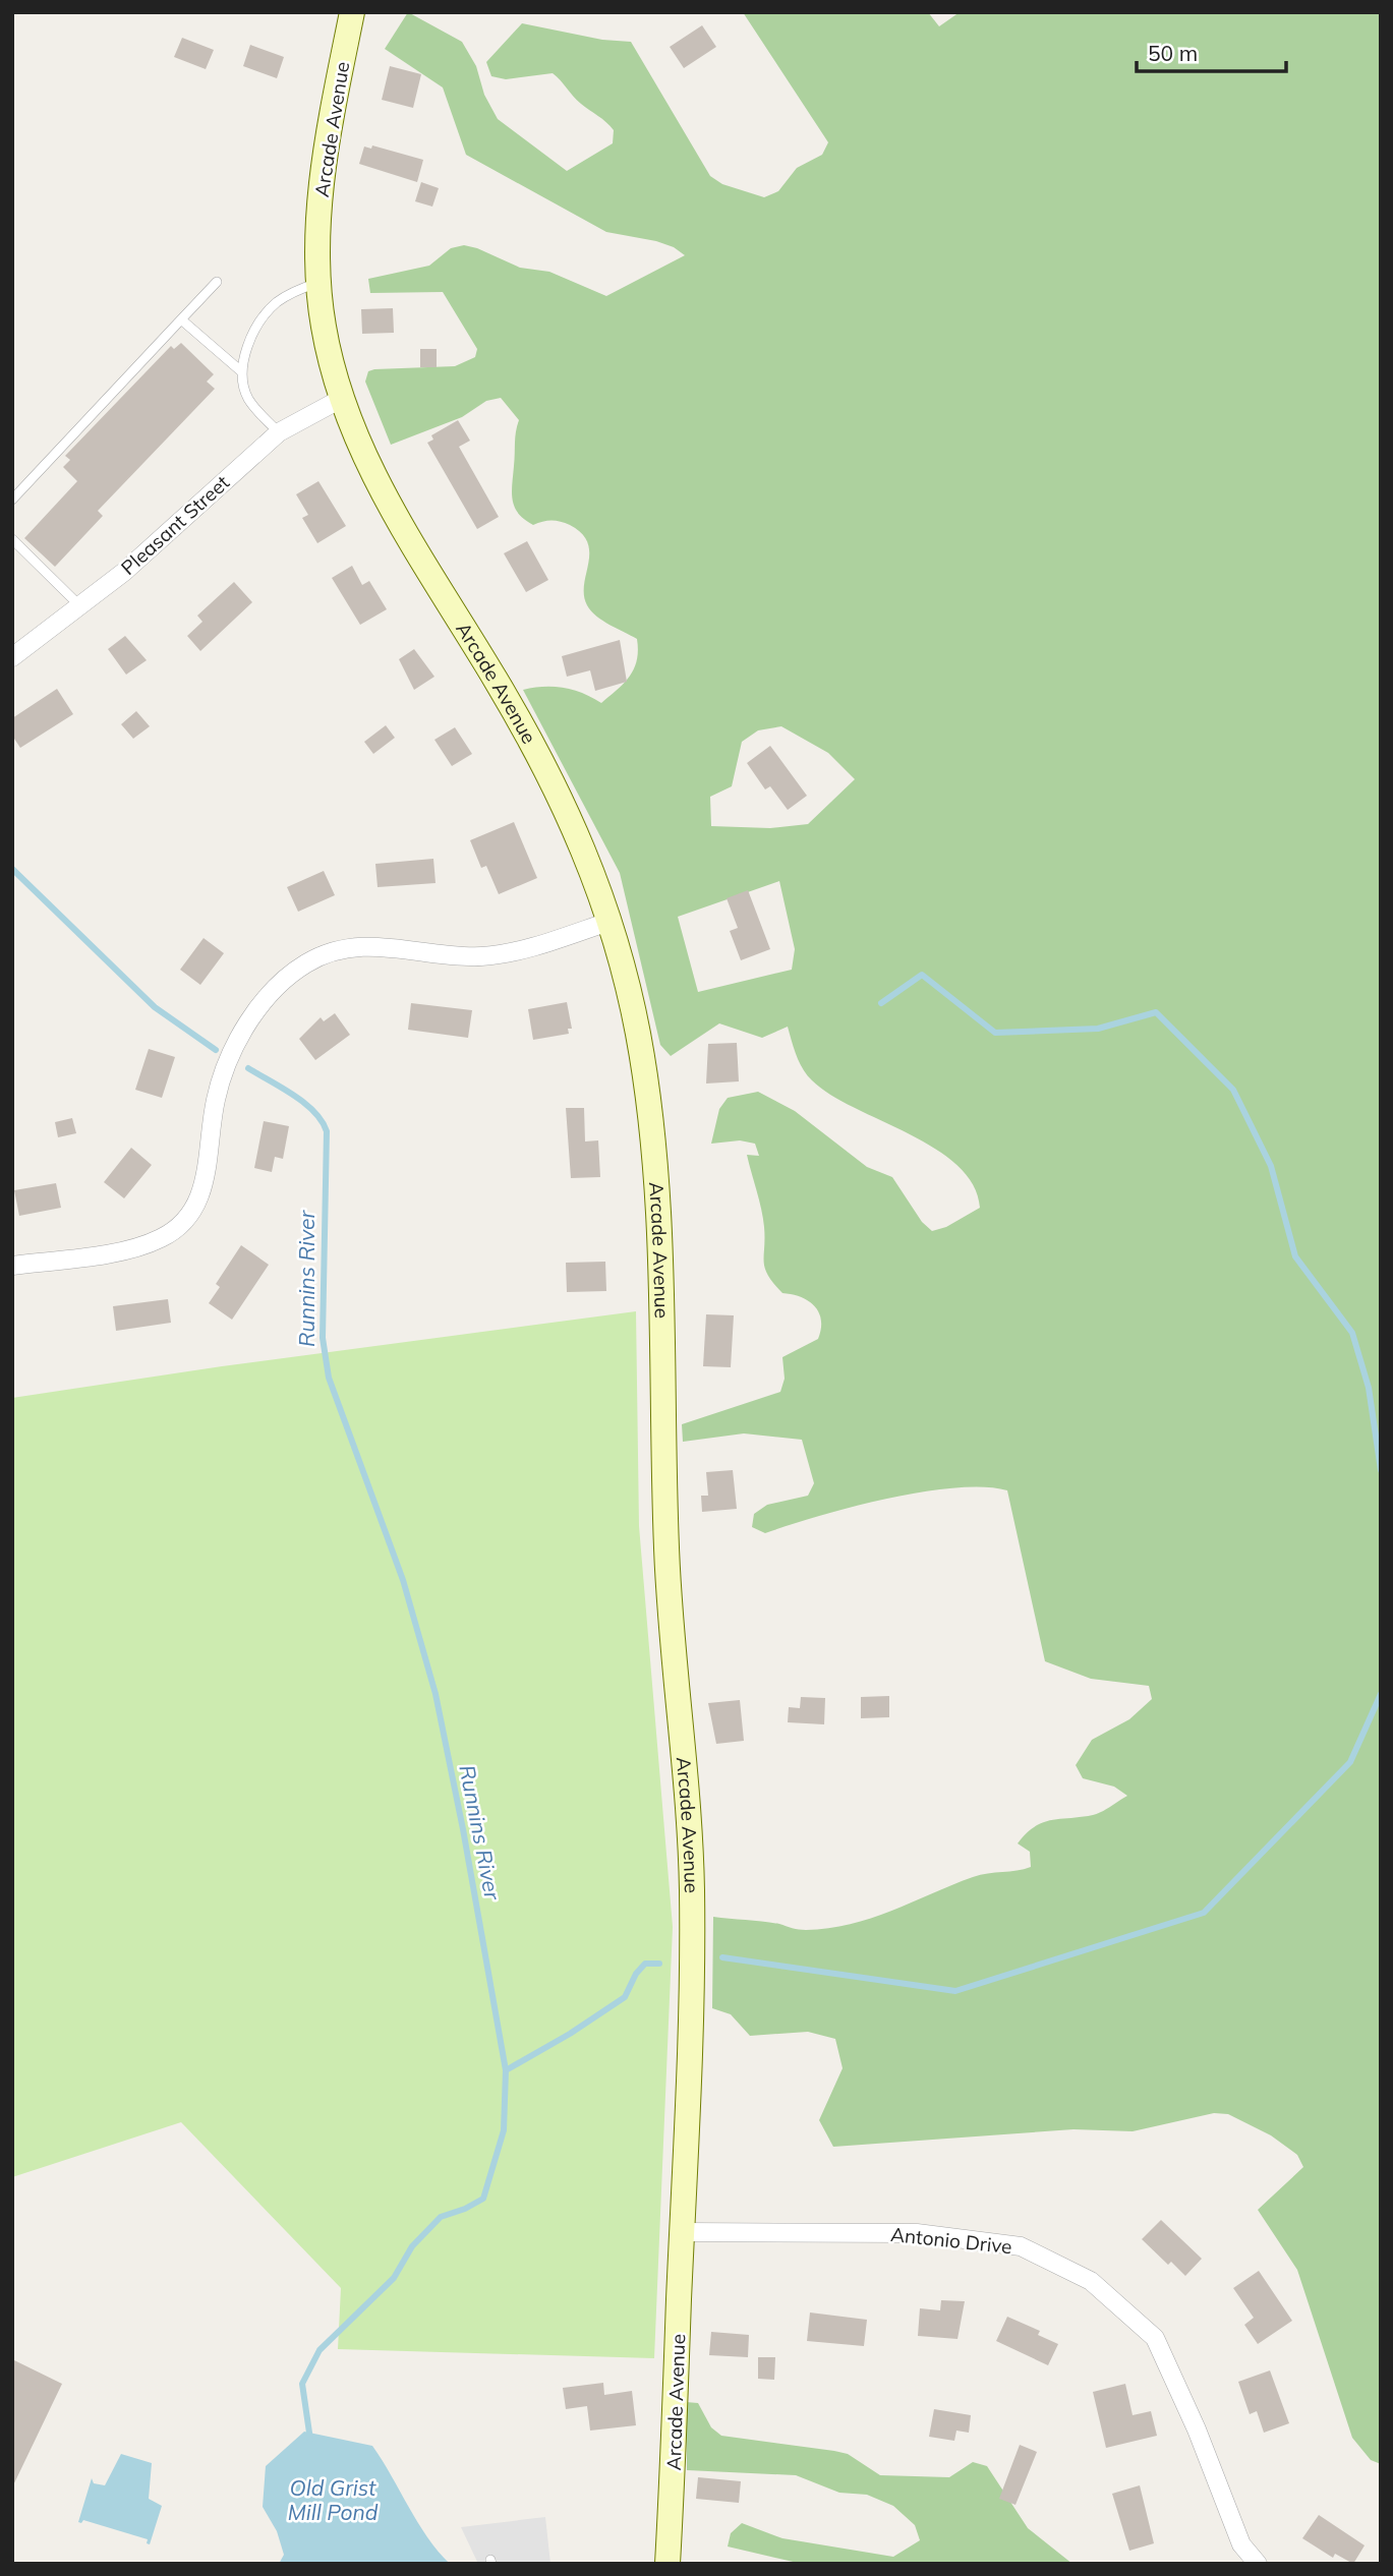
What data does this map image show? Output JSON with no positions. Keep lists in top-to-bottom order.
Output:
{
  "streets": {
    "main road": ["Arcade Avenue"],
    "street": ["Pleasant Street", "Antonio Drive"]
  },
  "crossings": [
    ["Arcade Avenue", "Pleasant Street"],
    ["Arcade Avenue", "Antonio Drive"]
  ],
  "water": ["Runnins River", "Old Grist Mill Pond"],
  "scale_bar": "50 m"
}
